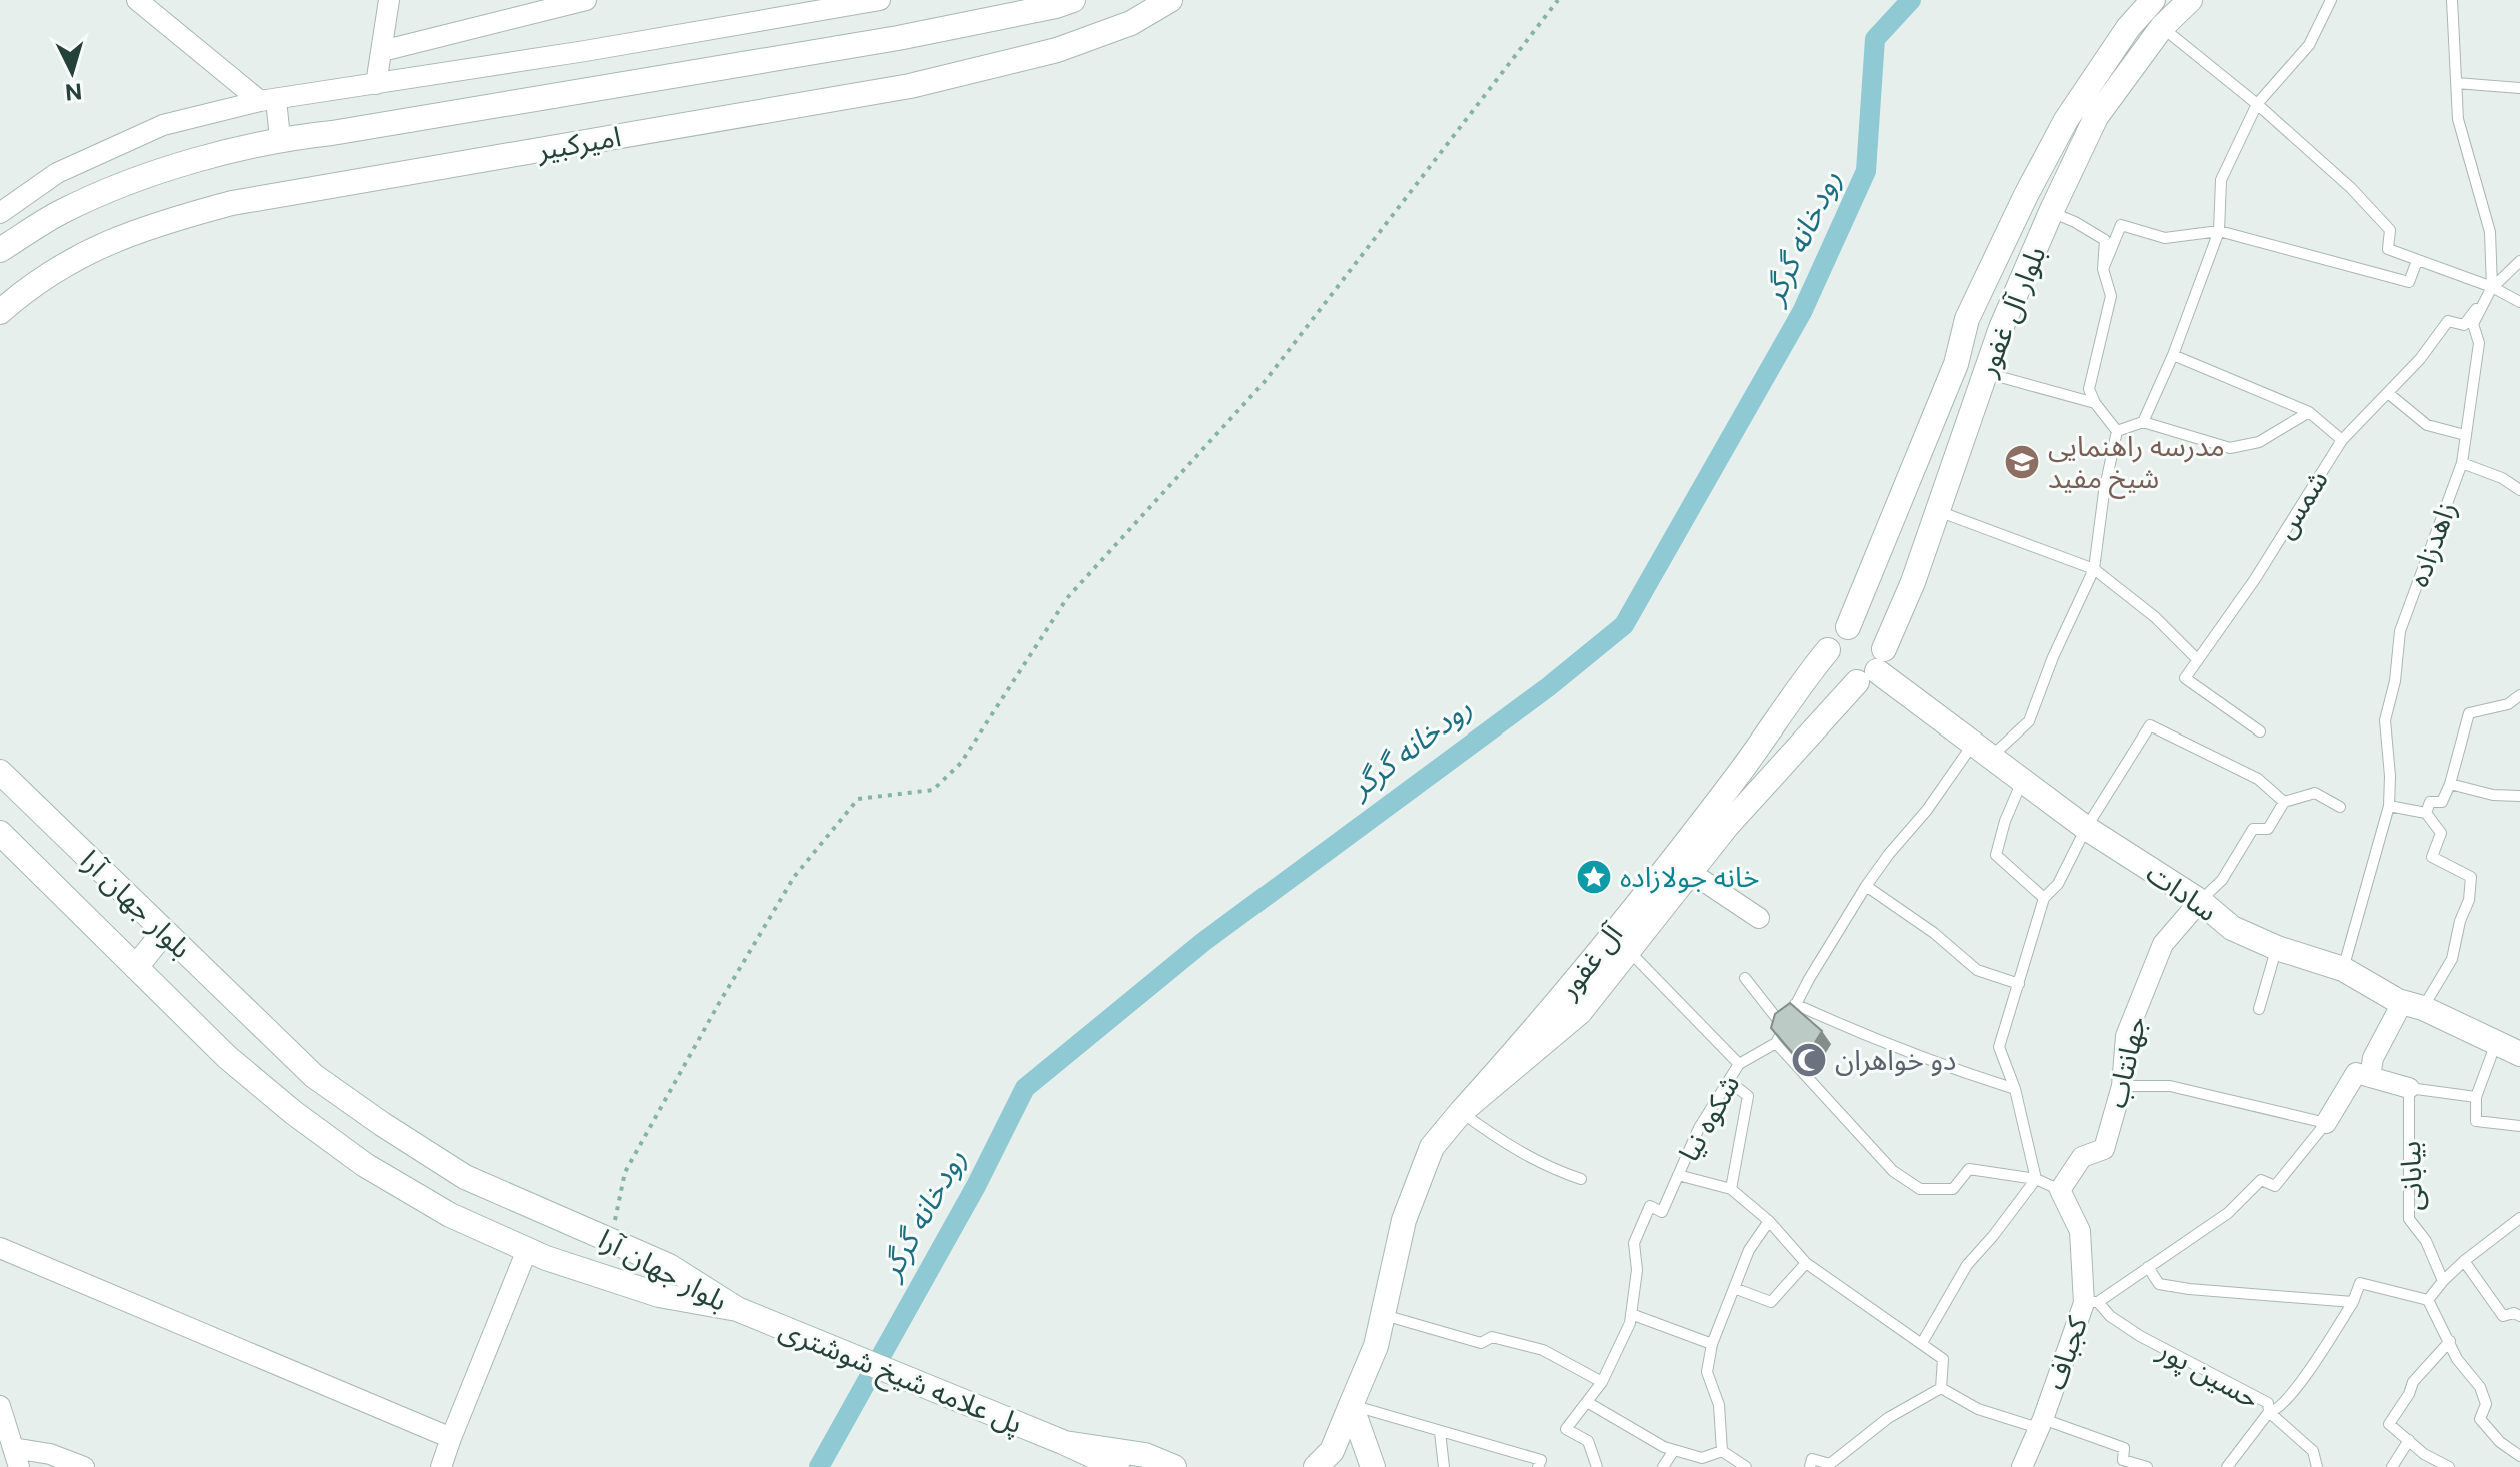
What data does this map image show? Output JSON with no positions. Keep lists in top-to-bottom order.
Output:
{
  "streets": {
    "street": [
      "امیرکبیر",
      "بلوار آل غفور",
      "سادات",
      "بلوار جهان آرا",
      "آل غفور",
      "جهانتاب",
      "کجباف",
      "پل علامه شیخ شوشتری"
    ],
    "lane": [
      "شمس",
      "زاهدزاده",
      "شکوه نیا",
      "بیابانی",
      "حسین پور"
    ]
  },
  "crossings": [
    ["بلوار آل غفور", "سادات"],
    ["بلوار آل غفور", "آل غفور"],
    ["شمس", "زاهدزاده"],
    ["زاهدزاده", "سادات"],
    ["سادات", "آل غفور"],
    ["سادات", "جهانتاب"],
    ["بلوار جهان آرا", "پل علامه شیخ شوشتری"],
    ["جهانتاب", "کجباف"],
    ["کجباف", "حسین پور"]
  ],
  "water": ["رودخانه گرگر"],
  "places": {
    "school or university": ["مدرسه راهنمایی شیخ مفید"],
    "place": ["خانه جولازاده"],
    "mosque": ["دو خواهران"]
  },
  "north": "bottom"
}
